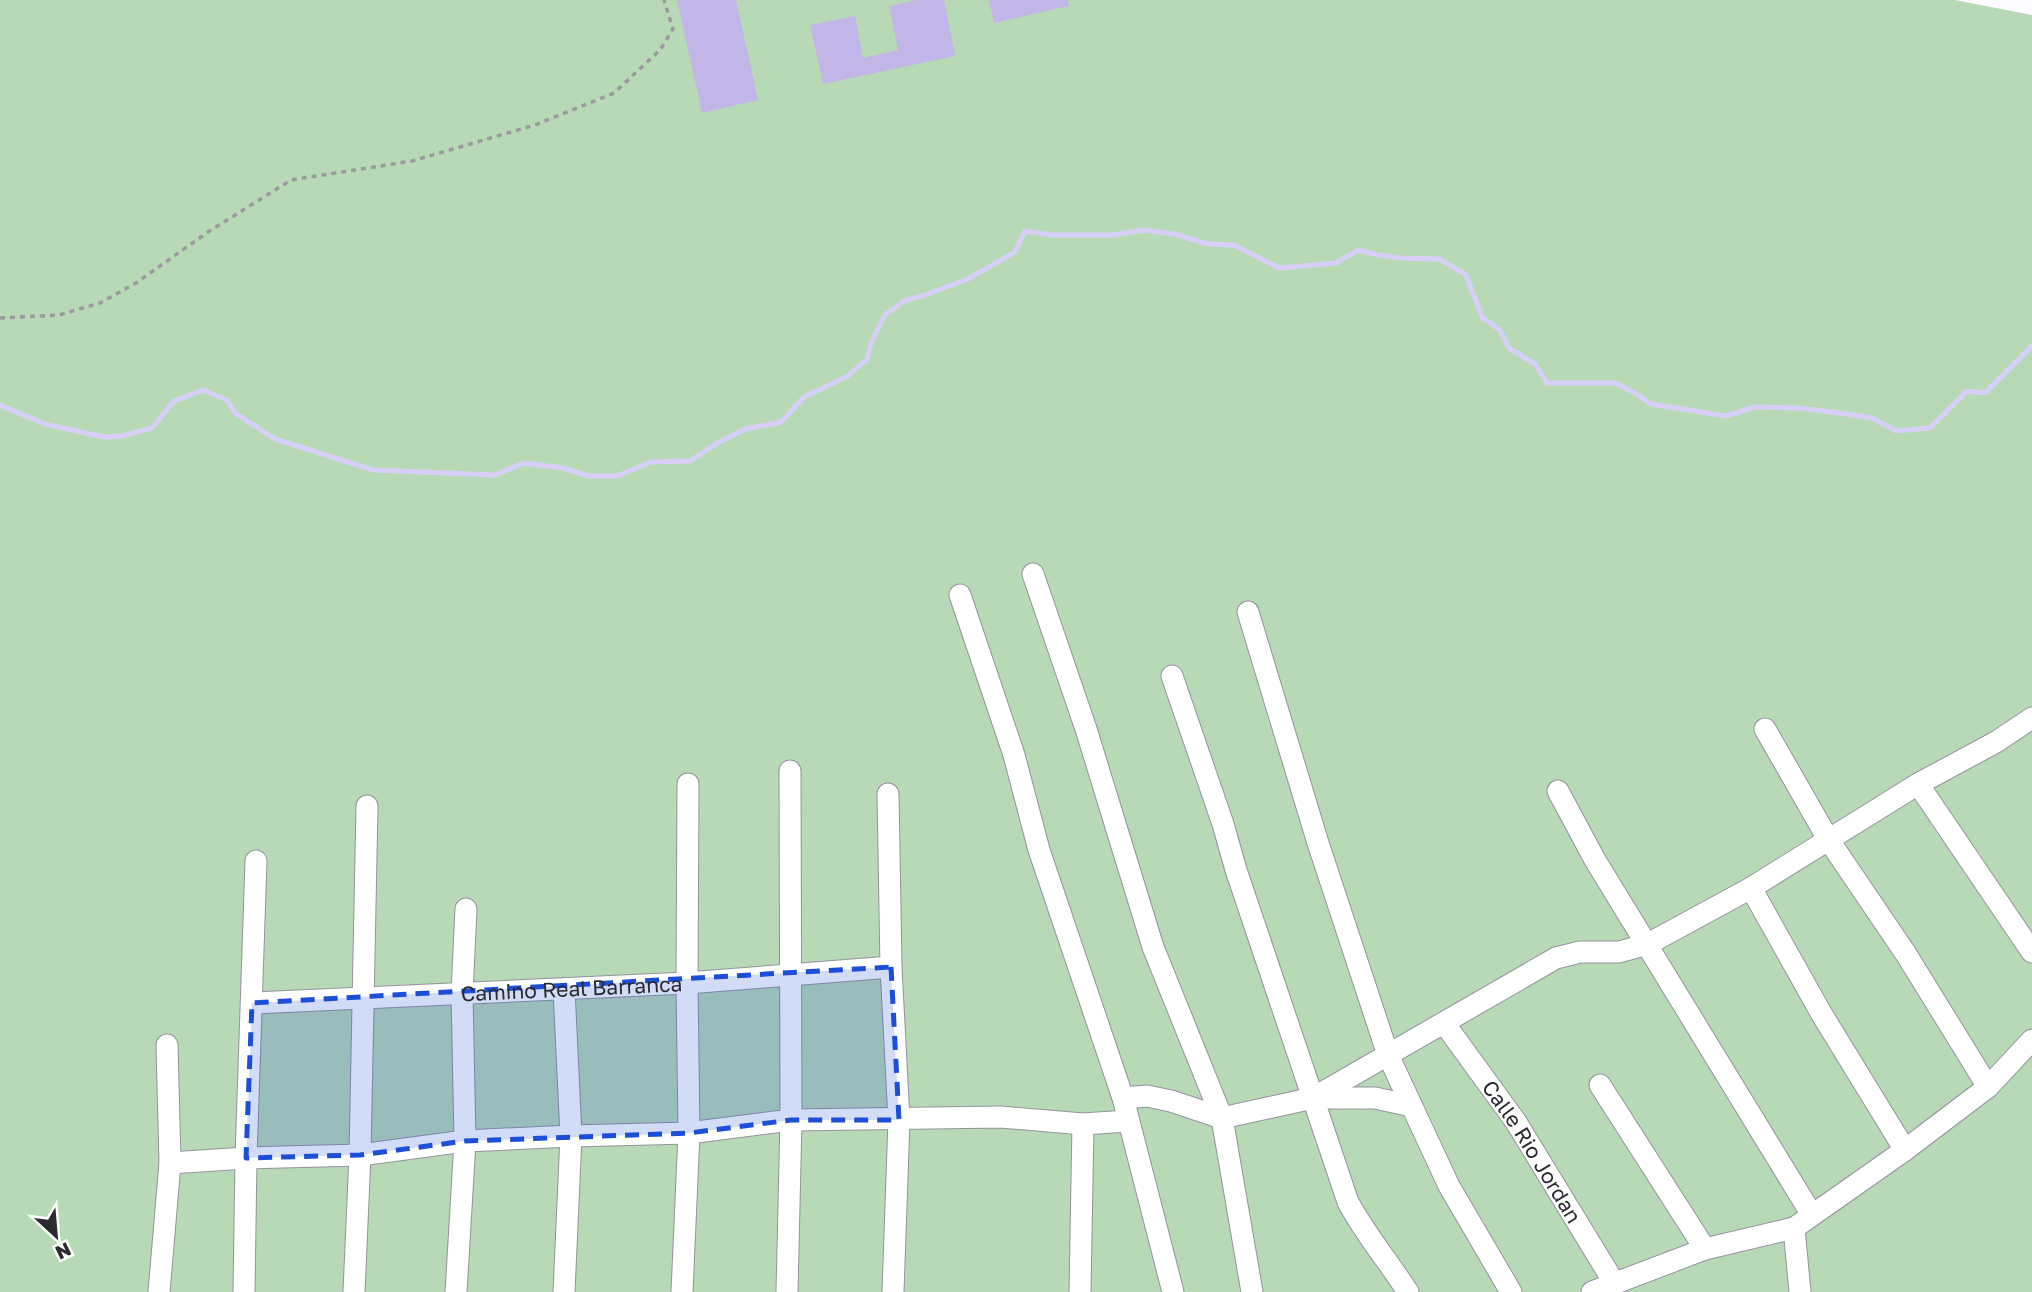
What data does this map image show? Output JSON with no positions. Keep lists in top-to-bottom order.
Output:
{
  "streets": {
    "street": ["Camino Real Barranca", "Calle Rio Jordan"]
  },
  "north": "bottom right"
}
